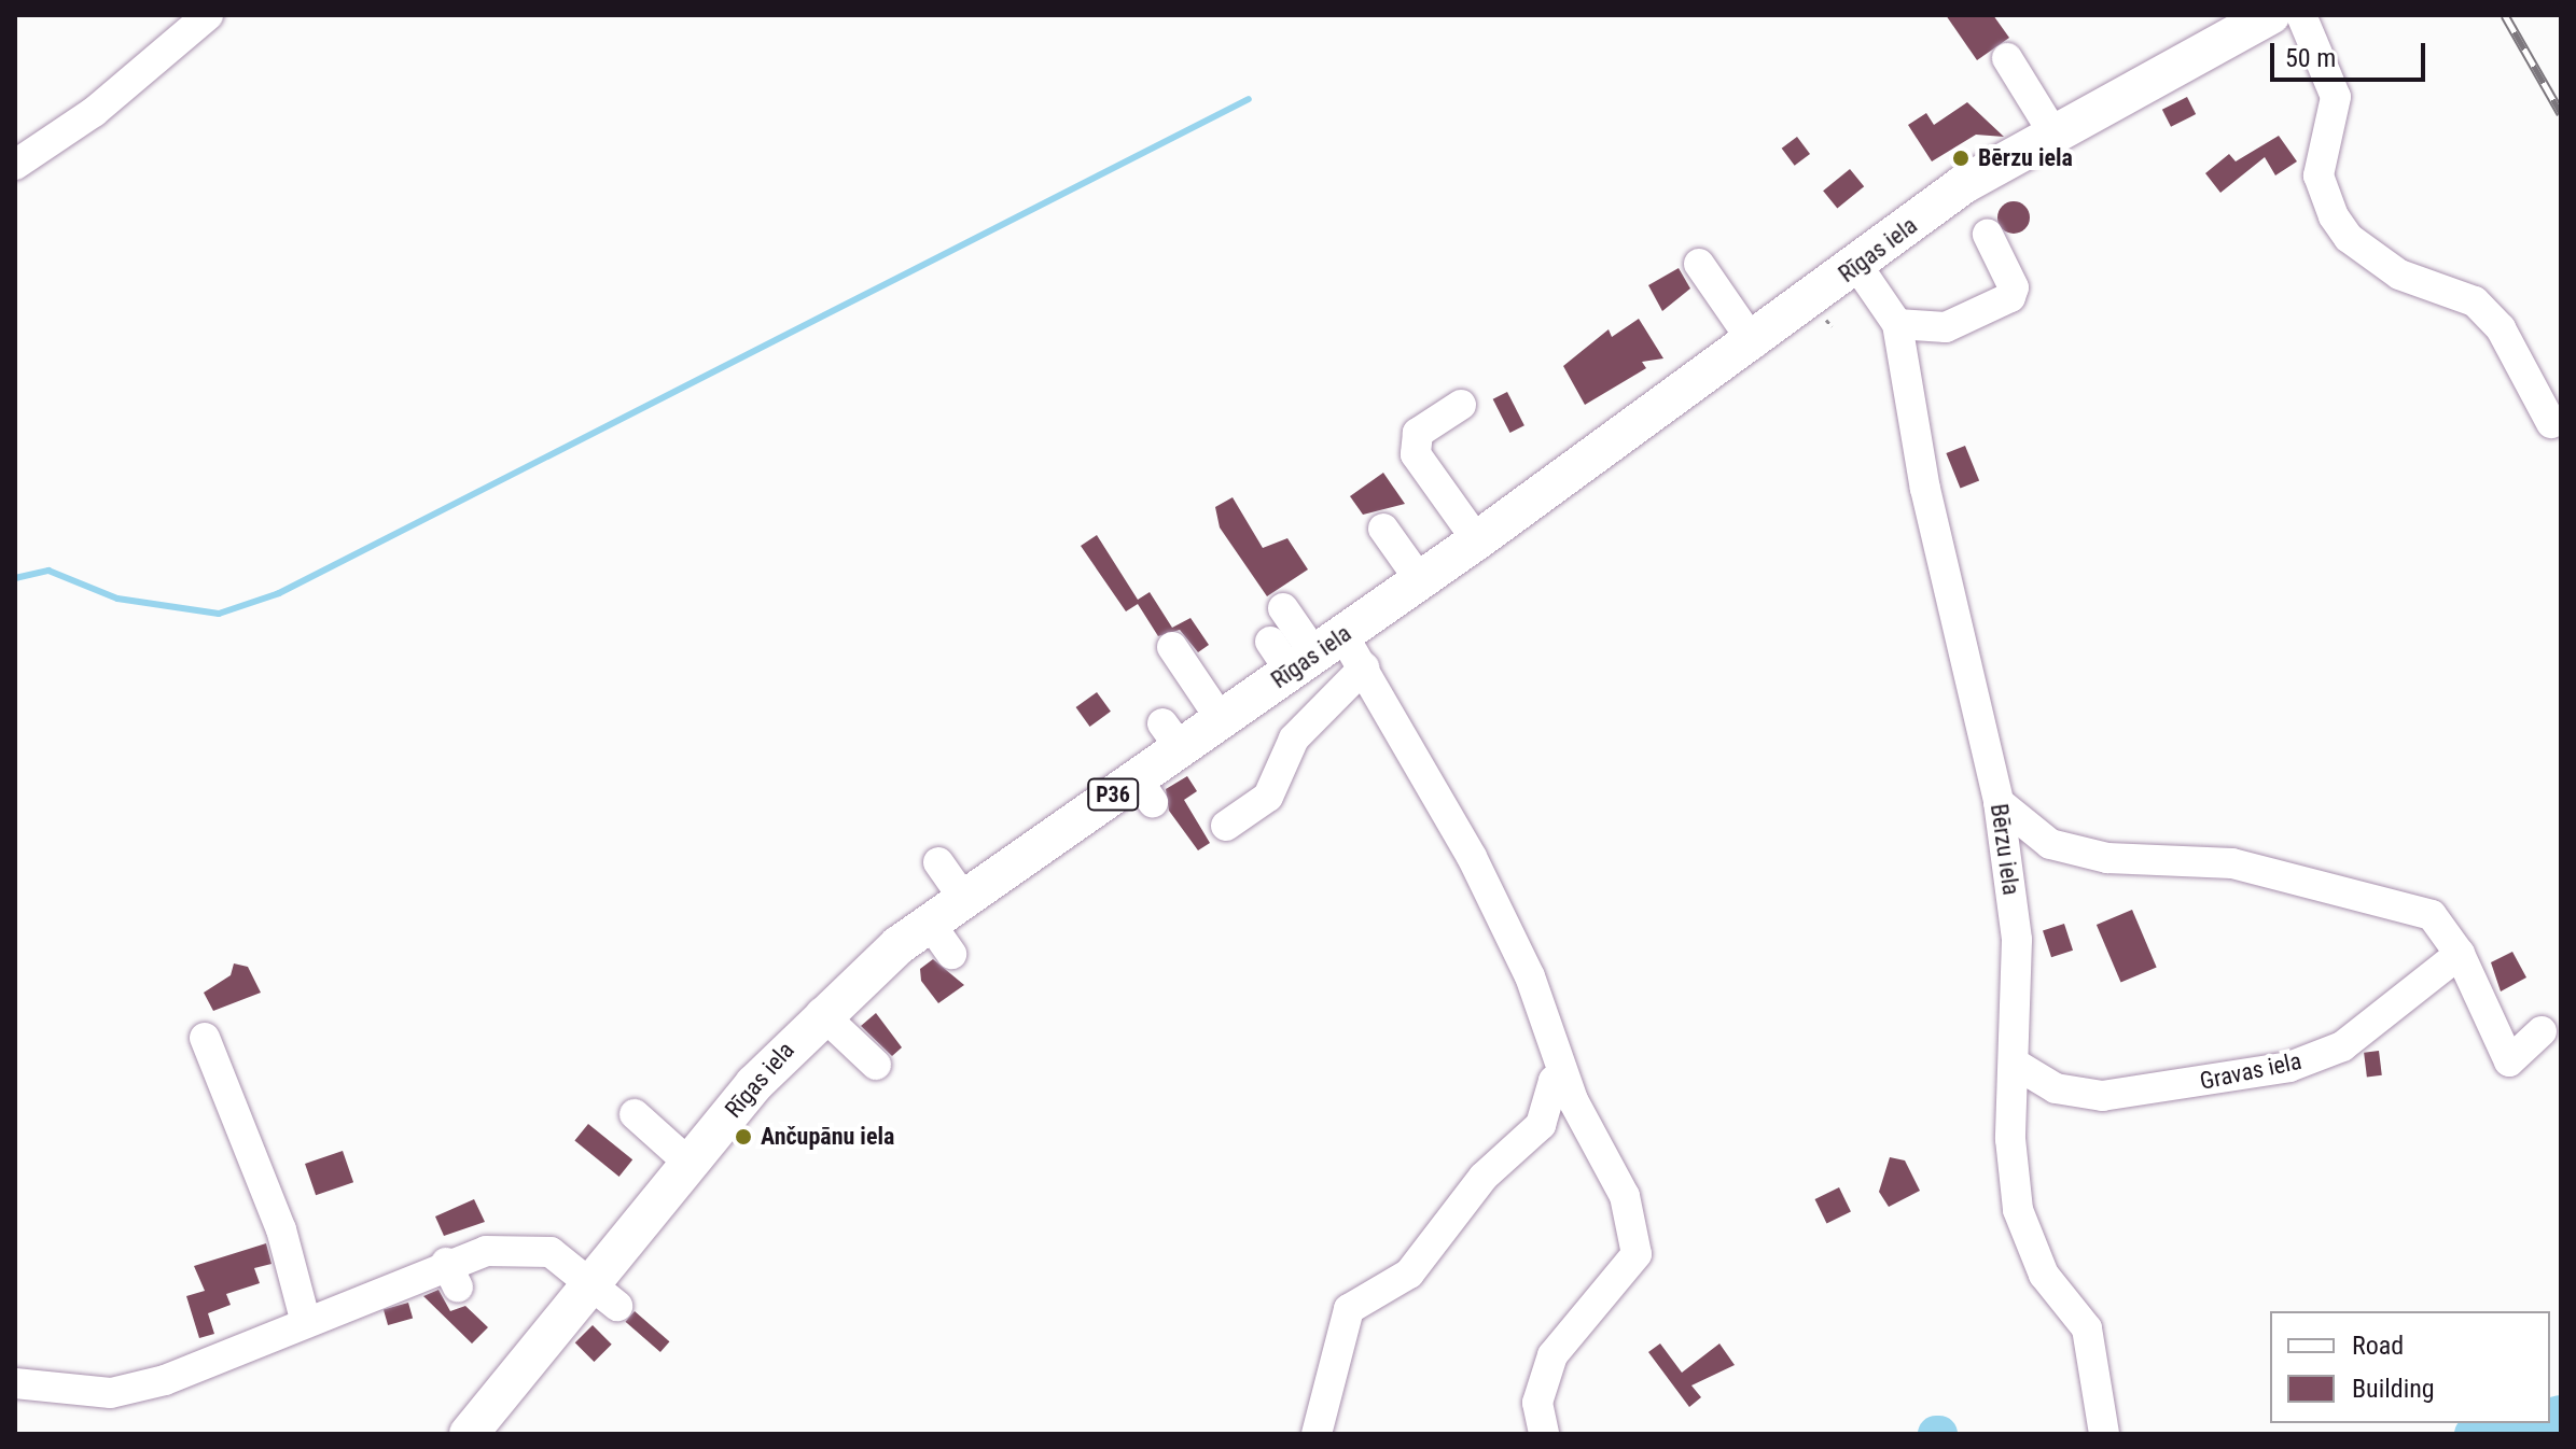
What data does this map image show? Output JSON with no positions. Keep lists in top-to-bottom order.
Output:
{
  "streets": {
    "main road": ["Rīgas iela", "P36"],
    "street": ["Bērzu iela", "Gravas iela"]
  },
  "crossings": [
    ["Rīgas iela", "Bērzu iela"],
    ["Bērzu iela", "Gravas iela"]
  ],
  "places": ["Bērzu iela", "Ančupānu iela"],
  "legend": ["Road", "Building"],
  "scale_bar": "50 m"
}
